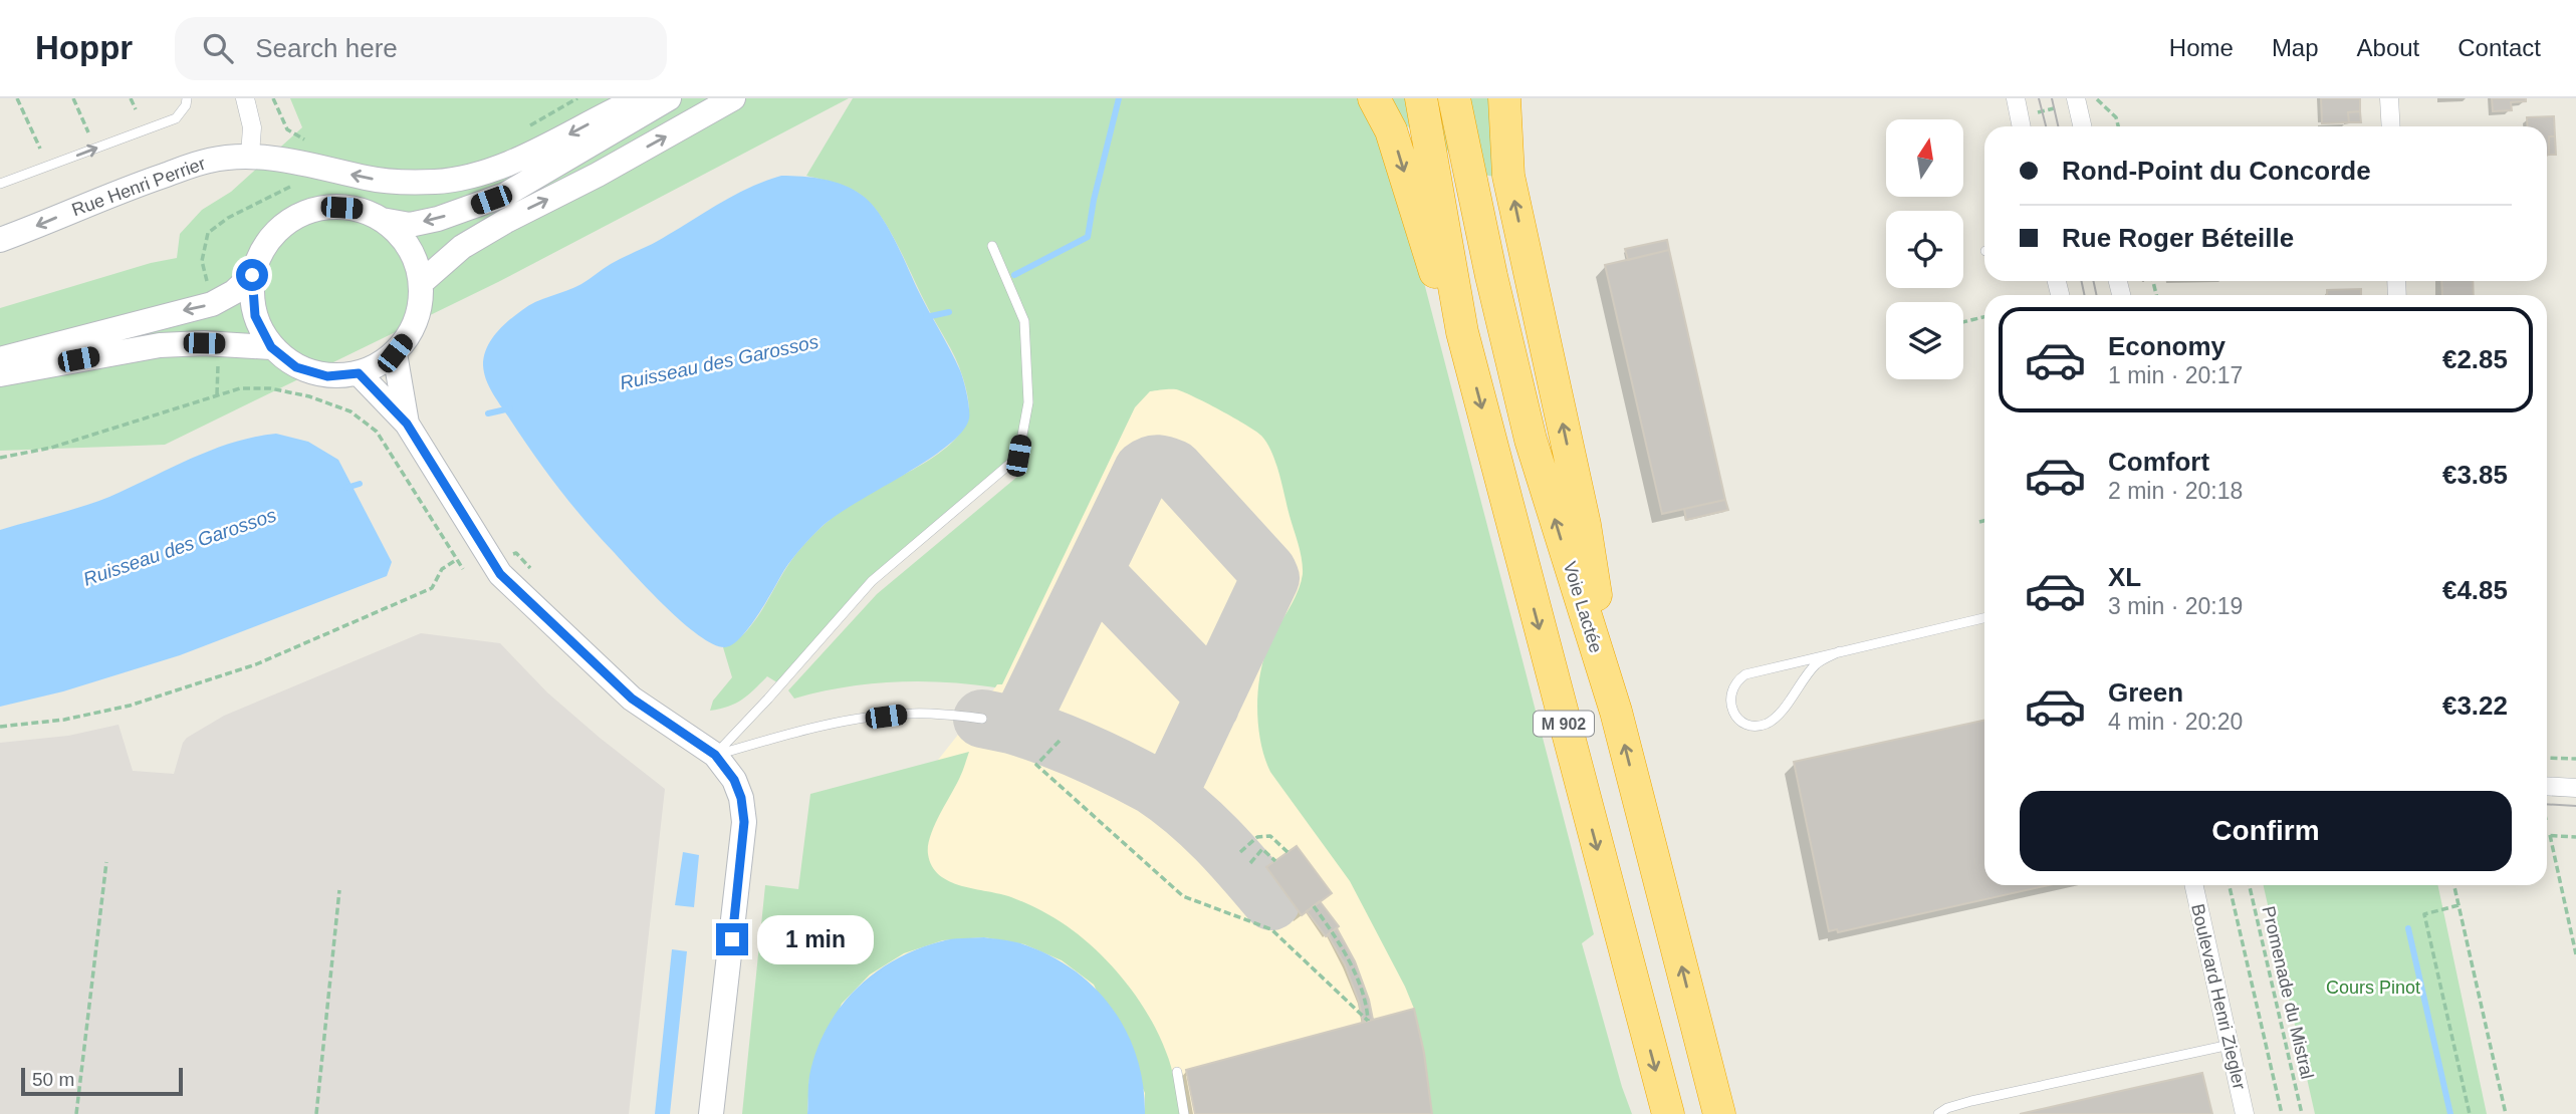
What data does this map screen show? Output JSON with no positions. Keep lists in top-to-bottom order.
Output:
{
  "streets": {
    "highway": ["Voie Lactée", "M 902"],
    "main road": ["Rue Henri Perrier"],
    "street": ["Boulevard Henri Ziegler"],
    "path": ["Promenade du Mistral"]
  },
  "water": ["Ruisseau des Garossos"],
  "parks": ["Cours Pinot"],
  "scale_bar": "50 m",
  "north": "top",
  "page": {
    "header": "Hoppr",
    "search": "Search here",
    "nav": [
      "Home",
      "Map",
      "About",
      "Contact"
    ],
    "banner": ["Rond-Point du Concorde", "Rue Roger Béteille"],
    "list": [
      {
        "name": "Economy",
        "note": "1 min · 20:17",
        "value": "€2.85"
      },
      {
        "name": "Comfort",
        "note": "2 min · 20:18",
        "value": "€3.85"
      },
      {
        "name": "XL",
        "note": "3 min · 20:19",
        "value": "€4.85"
      },
      {
        "name": "Green",
        "note": "4 min · 20:20",
        "value": "€3.22"
      }
    ],
    "buttons": "Confirm",
    "bubble": "1 min",
    "scale": "50 m"
  }
}
